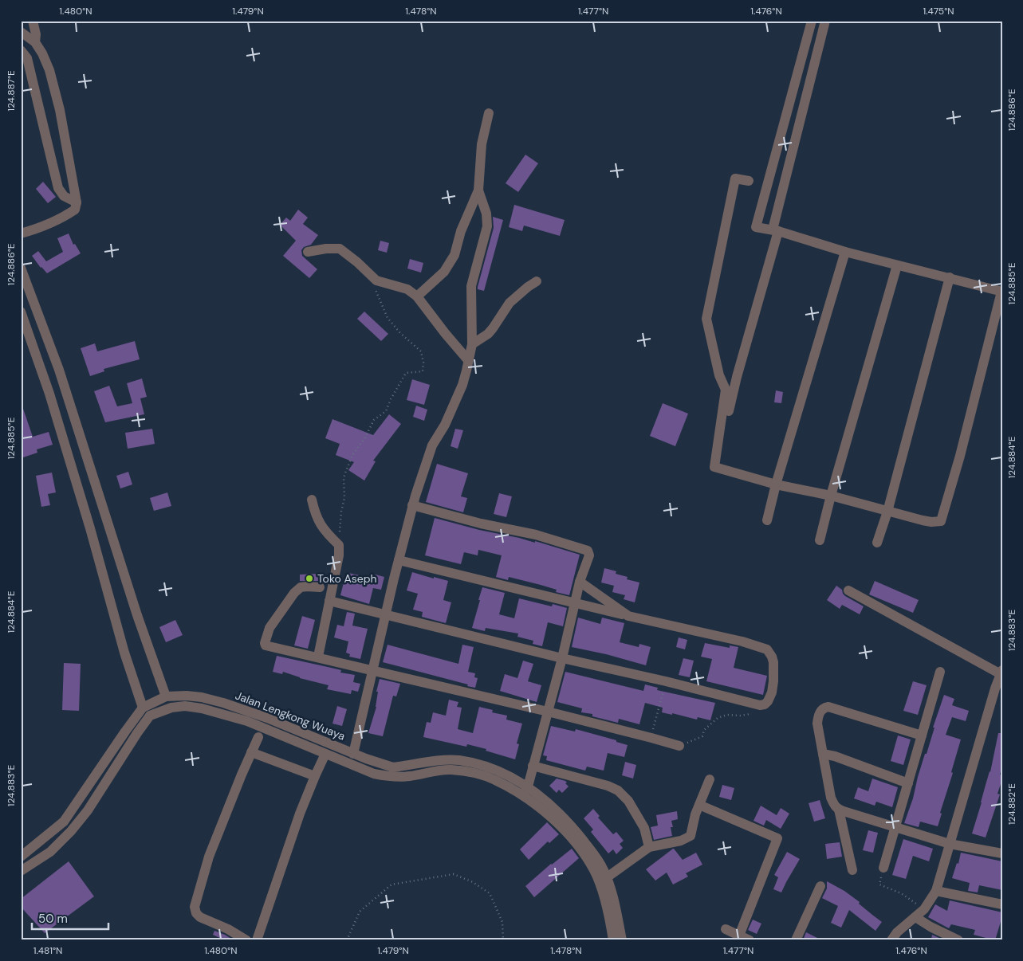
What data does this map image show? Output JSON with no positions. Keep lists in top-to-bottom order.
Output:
{
  "streets": {
    "street": ["Jalan Lengkong Wuaya"]
  },
  "places": ["Toko Aseph"],
  "scale_bar": "50 m",
  "coordinates": [
    "1.480°N",
    "1.479°N",
    "1.478°N",
    "1.477°N",
    "1.476°N",
    "1.475°N",
    "124.887°E",
    "124.886°E",
    "124.885°E",
    "124.884°E",
    "124.883°E",
    "124.882°E",
    "1.481°N"
  ]
}
